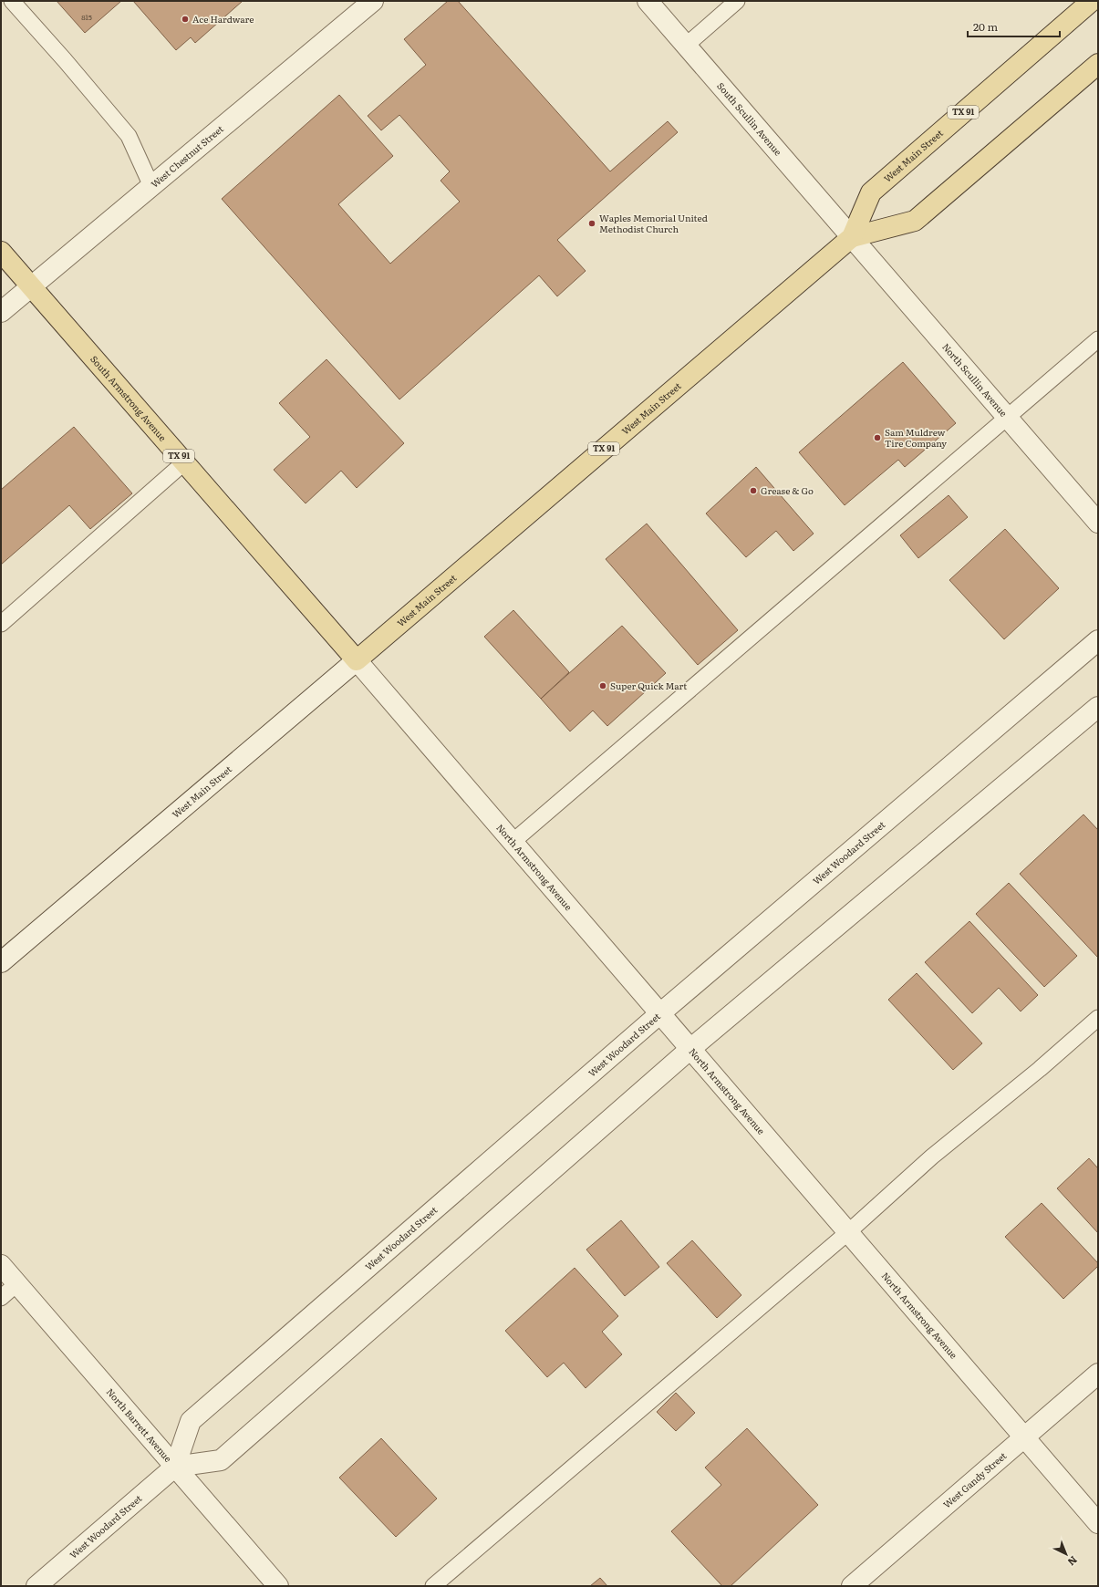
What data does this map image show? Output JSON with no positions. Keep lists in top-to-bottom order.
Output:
{
  "streets": {
    "main road": ["TX 91", "West Main Street", "South Armstrong Avenue"],
    "street": [
      "South Scullin Avenue",
      "West Chestnut Street",
      "North Scullin Avenue",
      "West Woodard Street",
      "North Armstrong Avenue",
      "North Barrett Avenue",
      "West Gandy Street"
    ]
  },
  "crossings": [
    ["South Scullin Avenue", "West Main Street"],
    ["South Scullin Avenue", "North Scullin Avenue"],
    ["West Chestnut Street", "South Armstrong Avenue"],
    ["West Main Street", "North Scullin Avenue"],
    ["West Main Street", "South Armstrong Avenue"],
    ["West Main Street", "North Armstrong Avenue"],
    ["South Armstrong Avenue", "North Armstrong Avenue"],
    ["West Woodard Street", "North Armstrong Avenue"],
    ["West Woodard Street", "North Barrett Avenue"],
    ["North Armstrong Avenue", "West Gandy Street"]
  ],
  "places": [
    "Ace Hardware",
    "Waples Memorial United Methodist Church",
    "Sam Muldrew Tire Company",
    "Grease & Go",
    "Super Quick Mart"
  ],
  "house_numbers": ["815"],
  "scale_bar": "20 m",
  "north": "bottom right"
}
